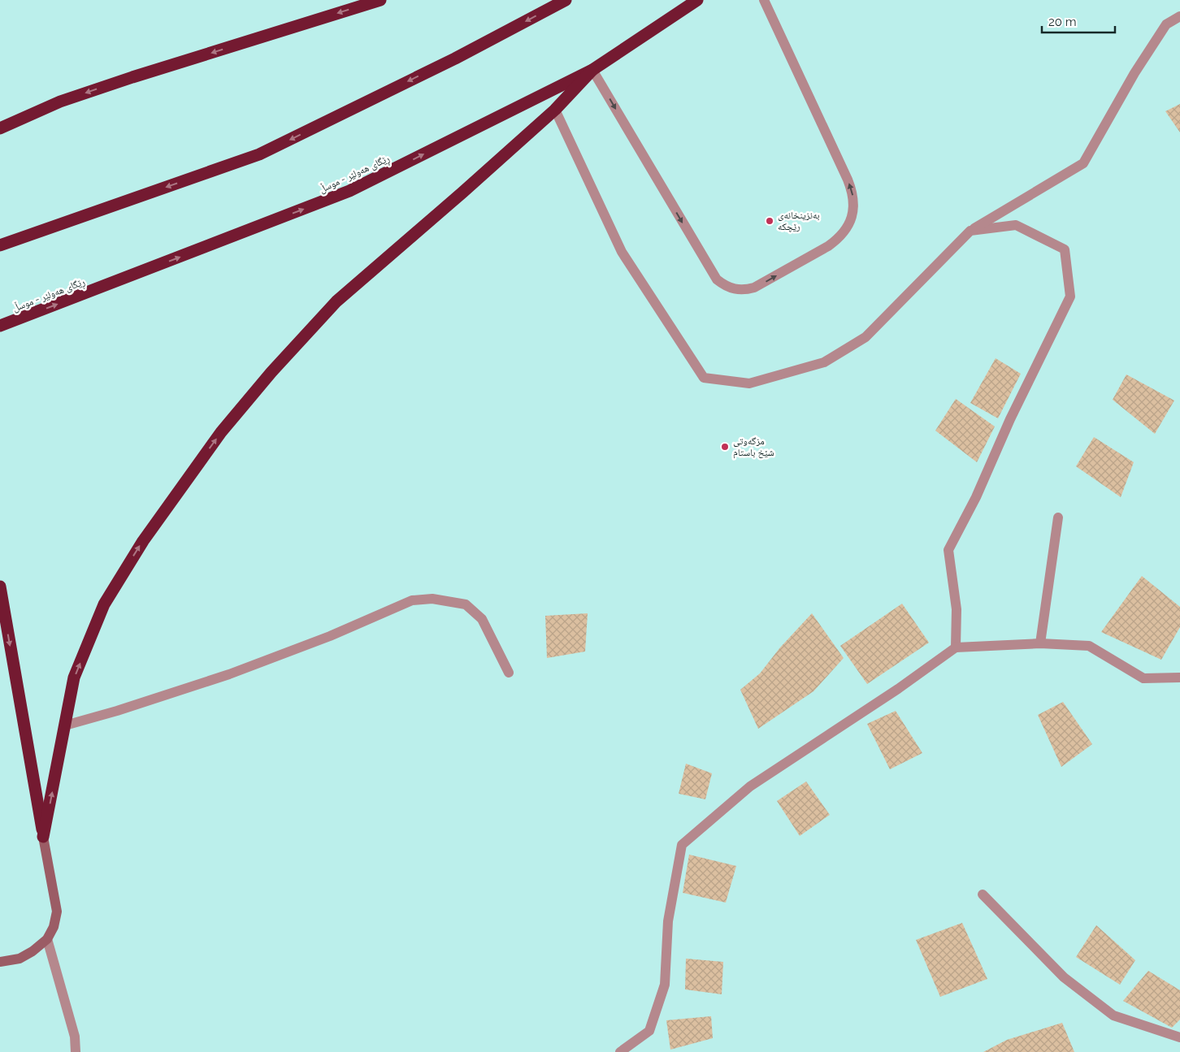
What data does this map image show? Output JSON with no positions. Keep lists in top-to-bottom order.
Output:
{
  "streets": {
    "highway": ["ڕێگای هەولێر - موسڵ"]
  },
  "places": ["بەنزینخانەی رێچکە", "مزگەوتی شێخ باستام"],
  "scale_bar": "20 m"
}
